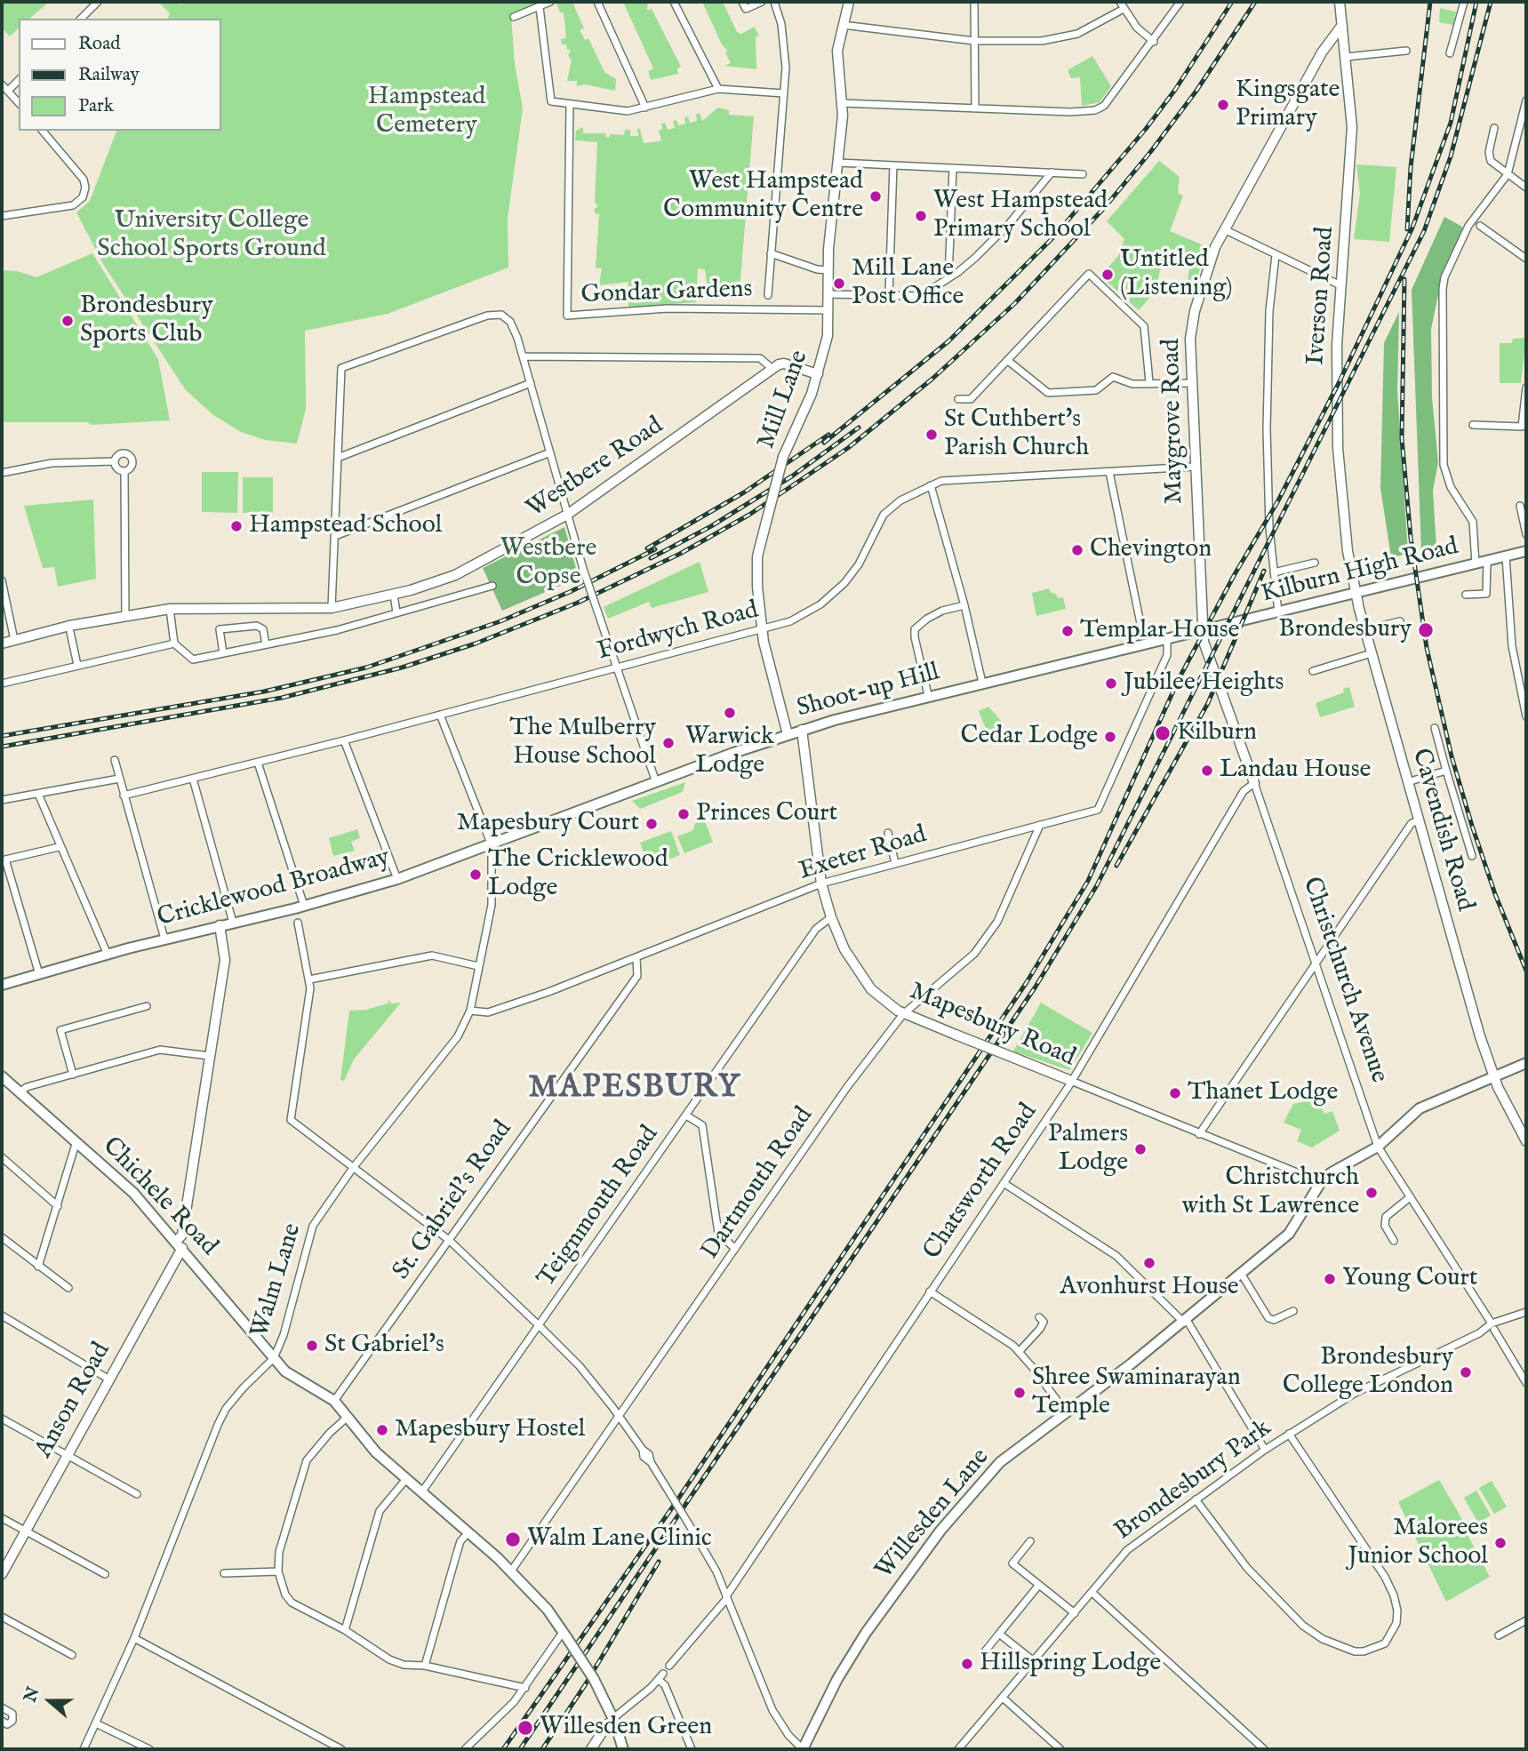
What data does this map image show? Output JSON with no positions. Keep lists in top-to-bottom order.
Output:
{
  "streets": {
    "main road": [
      "Kilburn High Road",
      "Shoot-up Hill",
      "Cricklewood Broadway",
      "Chichele Road",
      "Walm Lane",
      "Willesden Lane"
    ],
    "street": [
      "Gondar Gardens",
      "Iverson Road",
      "Mill Lane",
      "Maygrove Road",
      "Westbere Road",
      "Fordwych Road",
      "Cavendish Road",
      "Exeter Road",
      "Christchurch Avenue",
      "Mapesbury Road",
      "Chatsworth Road",
      "Dartmouth Road",
      "St. Gabriel's Road",
      "Teignmouth Road",
      "Anson Road",
      "Brondesbury Park"
    ]
  },
  "crossings": [
    ["Gondar Gardens", "Mill Lane"],
    ["Iverson Road", "Maygrove Road"],
    ["Iverson Road", "Kilburn High Road"],
    ["Iverson Road", "Cavendish Road"],
    ["Mill Lane", "Fordwych Road"],
    ["Mill Lane", "Shoot-up Hill"],
    ["Maygrove Road", "Kilburn High Road"],
    ["Maygrove Road", "Fordwych Road"],
    ["Maygrove Road", "Shoot-up Hill"],
    ["Maygrove Road", "Christchurch Avenue"],
    ["Kilburn High Road", "Shoot-up Hill"],
    ["Kilburn High Road", "Cavendish Road"],
    ["Kilburn High Road", "Christchurch Avenue"],
    ["Shoot-up Hill", "Exeter Road"],
    ["Shoot-up Hill", "Cricklewood Broadway"],
    ["Shoot-up Hill", "Christchurch Avenue"],
    ["Shoot-up Hill", "Mapesbury Road"],
    ["Cavendish Road", "Willesden Lane"],
    ["Exeter Road", "Mapesbury Road"],
    ["Exeter Road", "Dartmouth Road"],
    ["Exeter Road", "St. Gabriel's Road"],
    ["Exeter Road", "Walm Lane"],
    ["Cricklewood Broadway", "Walm Lane"],
    ["Cricklewood Broadway", "Anson Road"],
    ["Christchurch Avenue", "Chatsworth Road"],
    ["Christchurch Avenue", "Brondesbury Park"],
    ["Christchurch Avenue", "Willesden Lane"],
    ["Mapesbury Road", "Chatsworth Road"],
    ["Mapesbury Road", "Dartmouth Road"],
    ["Mapesbury Road", "Teignmouth Road"],
    ["Mapesbury Road", "Willesden Lane"],
    ["Dartmouth Road", "Walm Lane"],
    ["Chichele Road", "Walm Lane"],
    ["Chichele Road", "Anson Road"],
    ["St. Gabriel's Road", "Walm Lane"],
    ["Teignmouth Road", "Walm Lane"]
  ],
  "districts": ["MAPESBURY"],
  "parks": ["Hampstead Cemetery", "University College School Sports Ground", "Westbere Copse"],
  "places": [
    "Kingsgate Primary",
    "West Hampstead Community Centre",
    "West Hampstead Primary School",
    "Untitled (Listening)",
    "Mill Lane Post Office",
    "Brondesbury Sports Club",
    "St Cuthbert's Parish Church",
    "Hampstead School",
    "Chevington",
    "Brondesbury",
    "Templar House",
    "Jubilee Heights",
    "Warwick Lodge",
    "Kilburn",
    "Cedar Lodge",
    "The Mulberry House School",
    "Landau House",
    "Princes Court",
    "Mapesbury Court",
    "The Cricklewood Lodge",
    "Thanet Lodge",
    "Palmers Lodge",
    "Christchurch with St Lawrence",
    "Avonhurst House",
    "Young Court",
    "St Gabriel's",
    "Brondesbury College London",
    "Shree Swaminarayan Temple",
    "Mapesbury Hostel",
    "Walm Lane Clinic",
    "Malorees Junior School",
    "Hillspring Lodge",
    "Willesden Green"
  ],
  "legend": ["Road", "Railway", "Park"],
  "north": "left"
}
